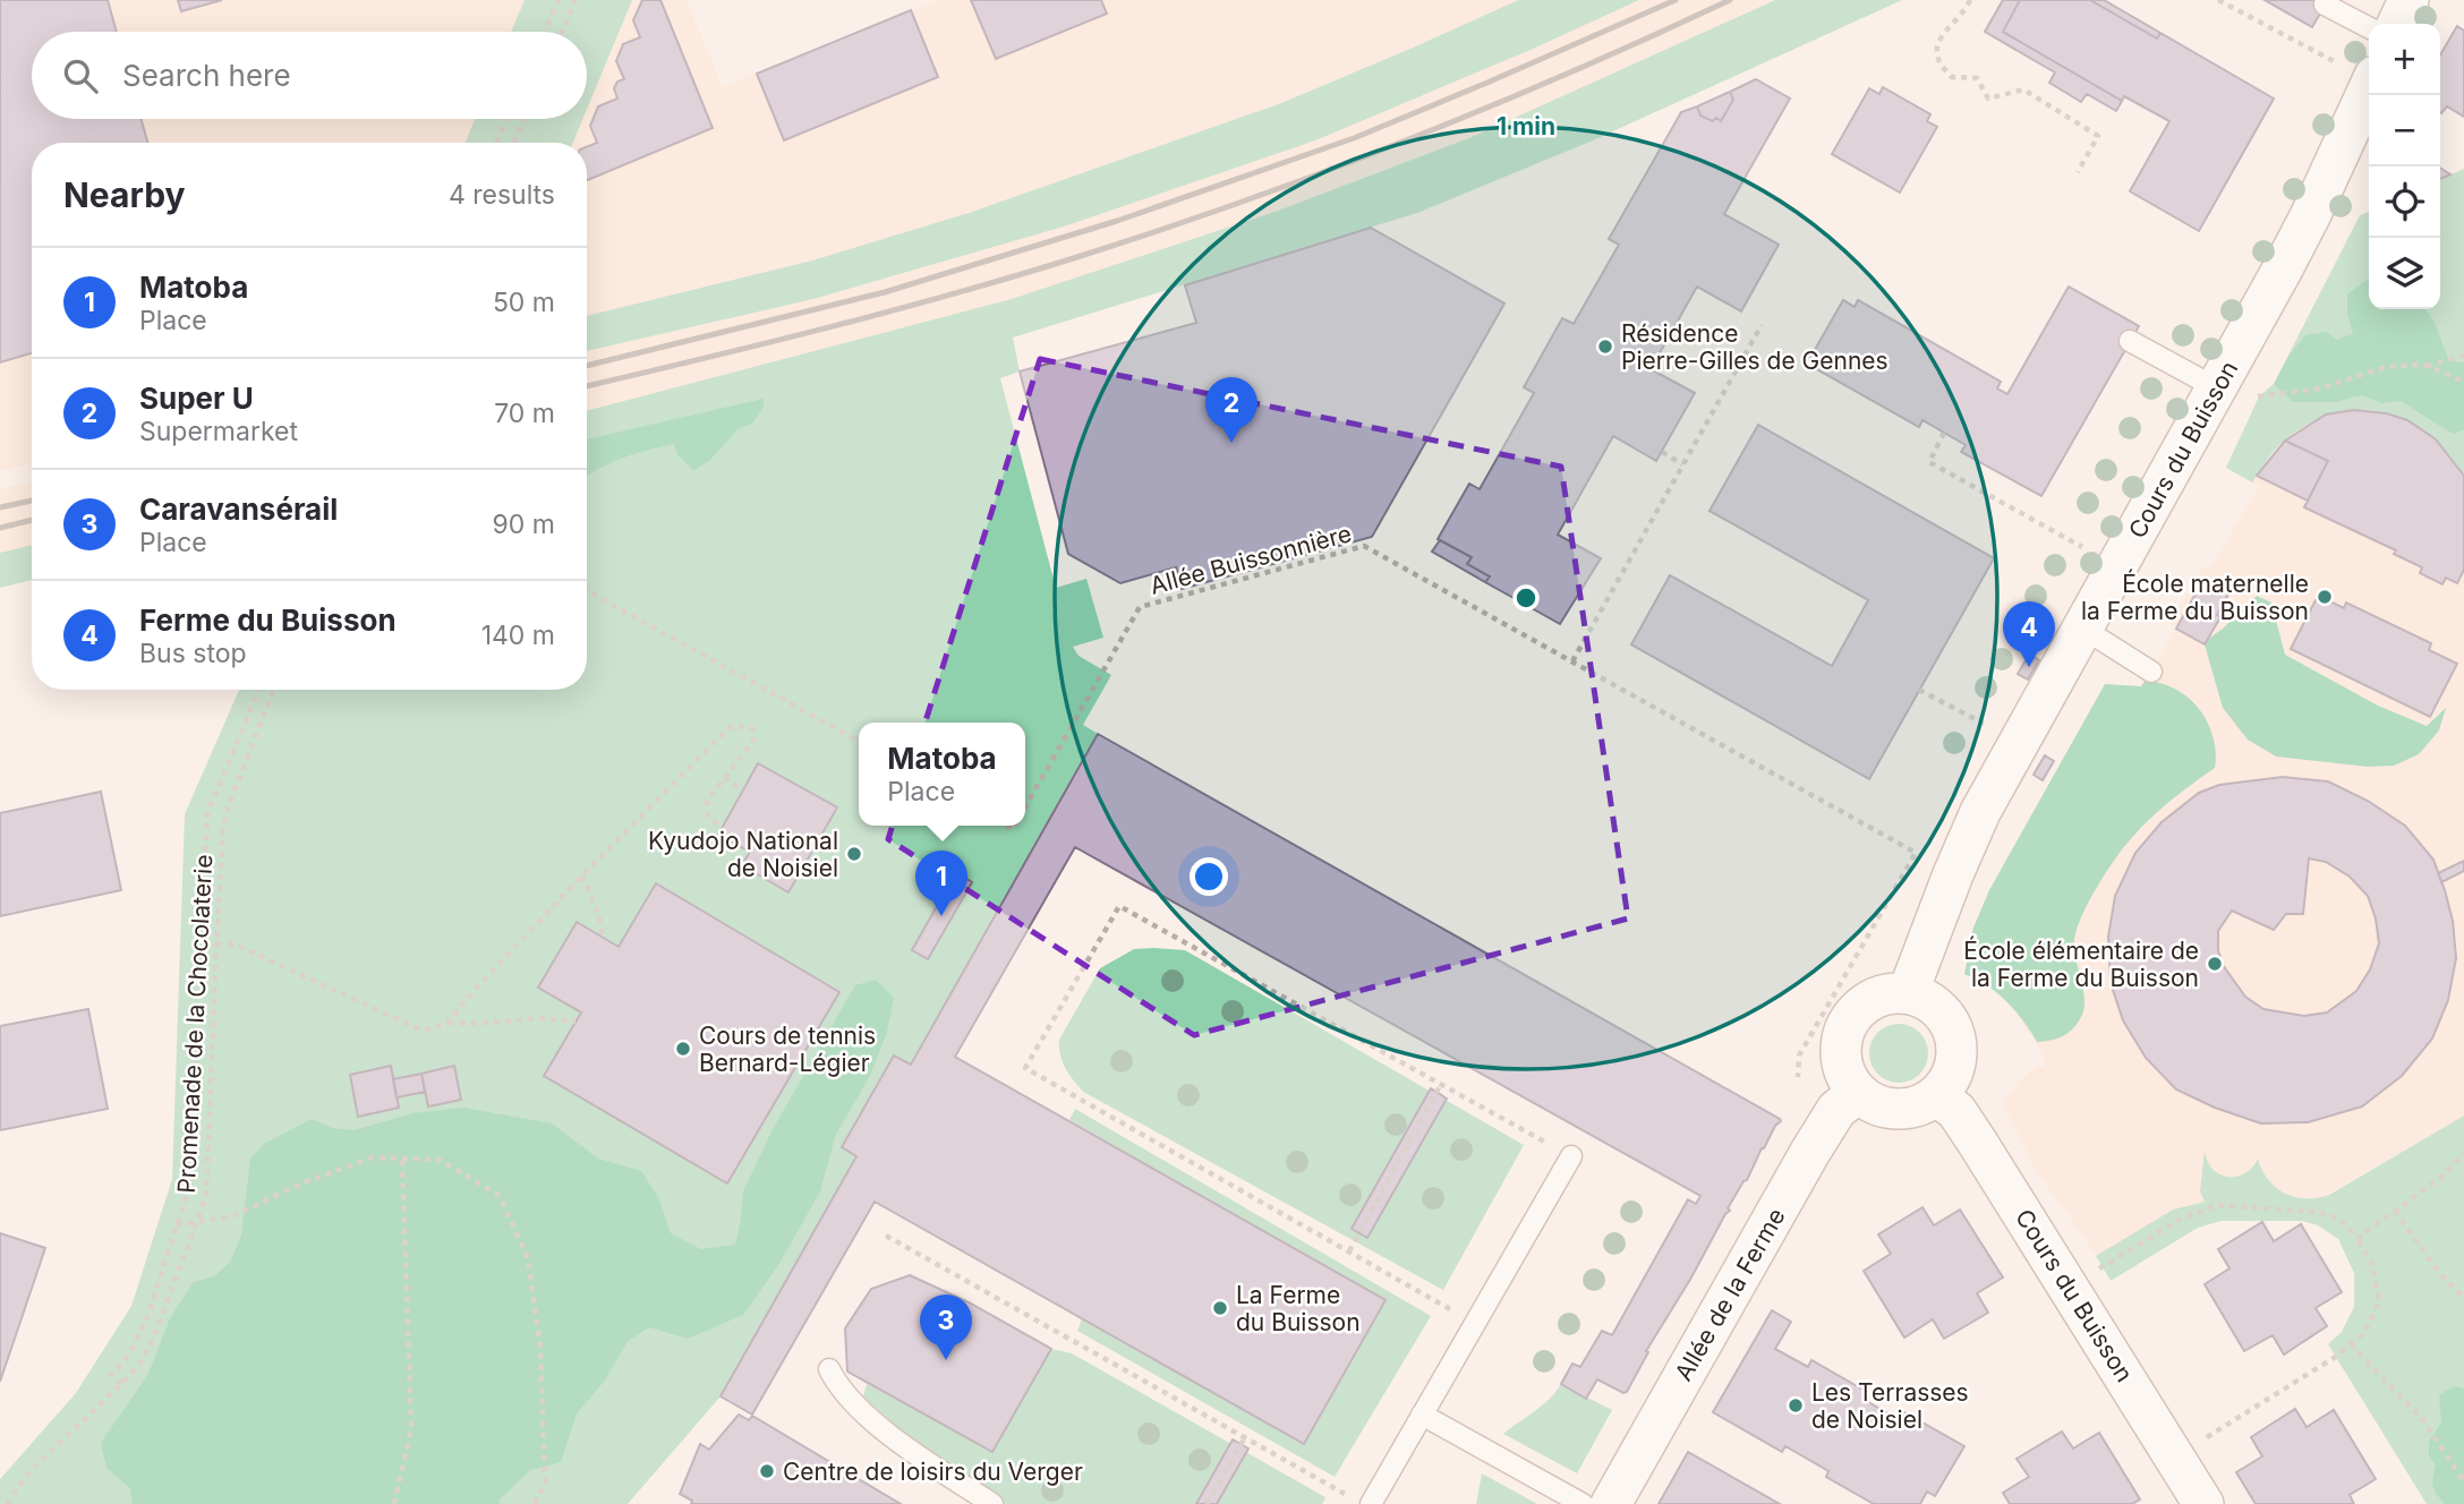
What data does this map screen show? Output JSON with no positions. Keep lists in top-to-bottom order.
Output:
{
  "streets": {
    "street": ["Cours du Buisson", "Allée de la Ferme"],
    "path": ["Allée Buissonnière", "Promenade de la Chocolaterie"]
  },
  "crossings": [
    ["Cours du Buisson", "Allée de la Ferme"]
  ],
  "places": [
    "Résidence Pierre-Gilles de Gennes",
    "École maternelle la Ferme du Buisson",
    "Kyudojo National de Noisiel",
    "École élémentaire de la Ferme du Buisson",
    "Cours de tennis Bernard-Légier",
    "La Ferme du Buisson",
    "Les Terrasses de Noisiel",
    "Centre de loisirs du Verger"
  ],
  "page": {
    "map_buttons": ["+", "−"],
    "search": "Search here",
    "heading": ["Nearby", "4 results"],
    "list": [
      {
        "mark": "1",
        "name": "Matoba",
        "note": "Place",
        "value": "50 m"
      },
      {
        "mark": "2",
        "name": "Super U",
        "note": "Supermarket",
        "value": "70 m"
      },
      {
        "mark": "3",
        "name": "Caravansérail",
        "note": "Place",
        "value": "90 m"
      },
      {
        "mark": "4",
        "name": "Ferme du Buisson",
        "note": "Bus stop",
        "value": "140 m"
      }
    ],
    "pins": [
      "2",
      "4",
      "1",
      "3"
    ],
    "popup": ["Matoba", "Place"]
  },
  "rings": ["1 min"]
}
